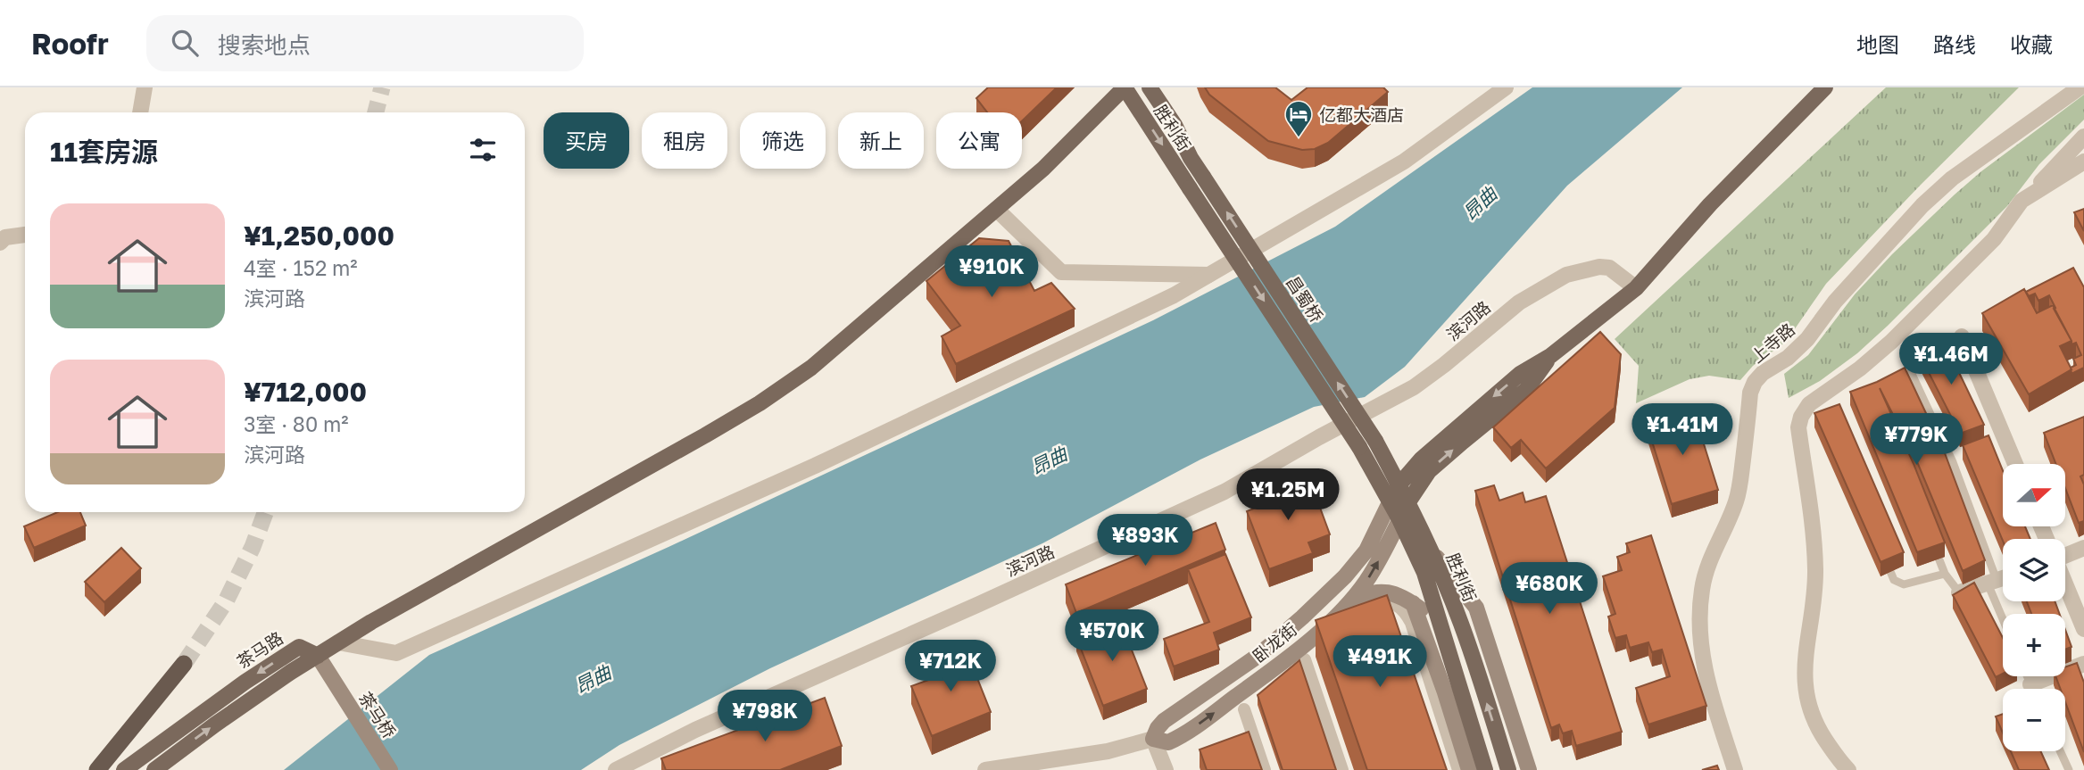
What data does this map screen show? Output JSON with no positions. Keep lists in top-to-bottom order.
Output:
{
  "streets": {
    "main road": [
      "胜利街",
      "昌蜀桥",
      "卧龙街",
      "茶马路",
      "茶马桥"
    ],
    "street": ["滨河路", "上寺路"]
  },
  "crossings": [
    ["胜利街", "昌蜀桥"],
    ["胜利街", "卧龙街"],
    ["茶马路", "茶马桥"]
  ],
  "water": ["昂曲"],
  "places": {
    "hotel": ["亿都大酒店"]
  },
  "north": "right",
  "page": {
    "header": "Roofr",
    "search": "搜索地点",
    "nav": ["地图", "路线", "收藏"],
    "chip": [
      "买房",
      "租房",
      "筛选",
      "新上",
      "公寓"
    ],
    "heading": "11套房源",
    "list": [
      {
        "name": "¥1,250,000",
        "note": "4室 · 152 m² · 滨河路"
      },
      {
        "name": "¥712,000",
        "note": "3室 · 80 m² · 滨河路"
      }
    ],
    "price": [
      "¥910K",
      "¥1.46M",
      "¥1.41M",
      "¥779K",
      "¥1.25M",
      "¥893K",
      "¥680K",
      "¥570K",
      "¥491K",
      "¥712K",
      "¥798K"
    ],
    "map_buttons": ["+", "−"]
  }
}
